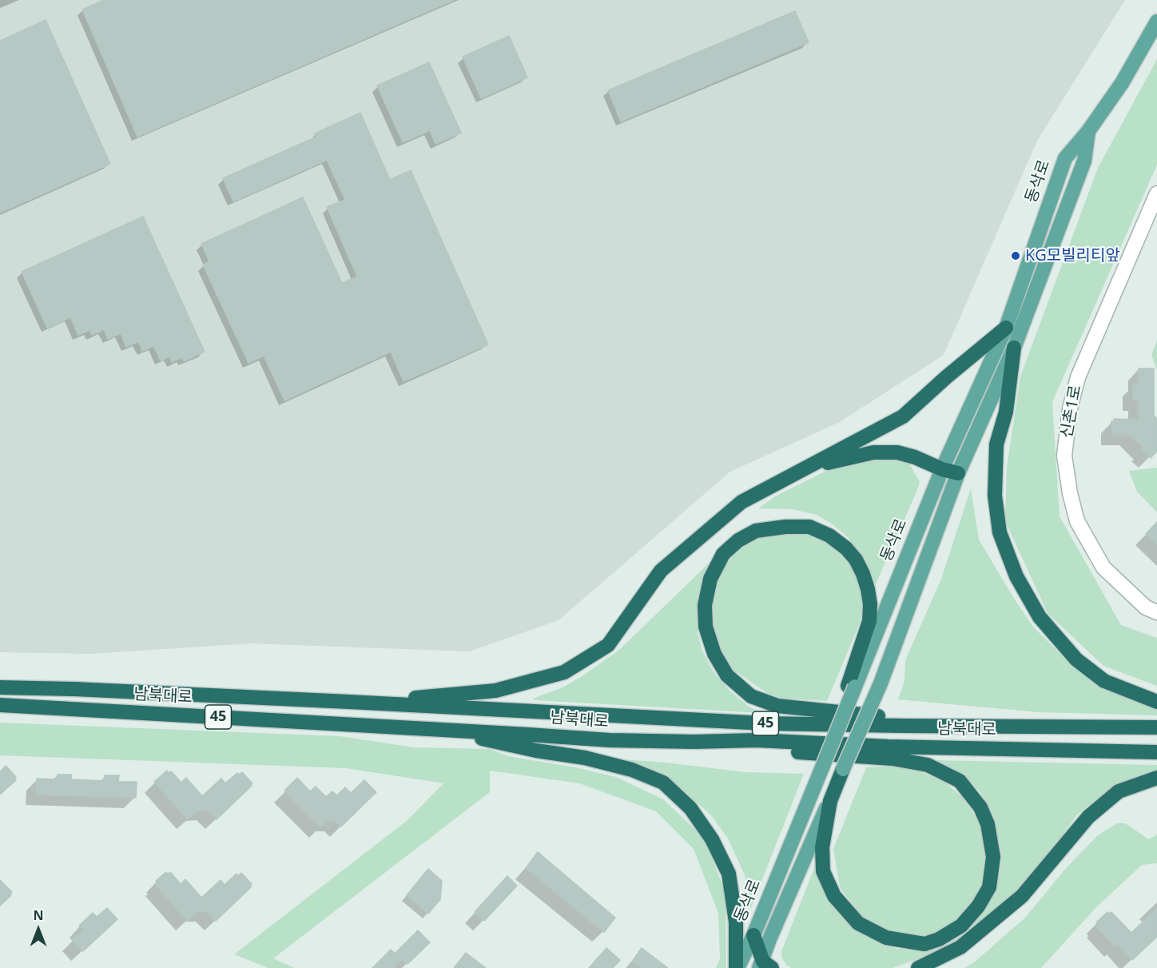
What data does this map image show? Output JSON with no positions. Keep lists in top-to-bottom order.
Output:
{
  "streets": {
    "highway": ["남북대로", "45"],
    "main road": ["동삭로"],
    "street": ["신촌1로"]
  },
  "places": ["KG모빌리티앞"],
  "north": "top"
}
